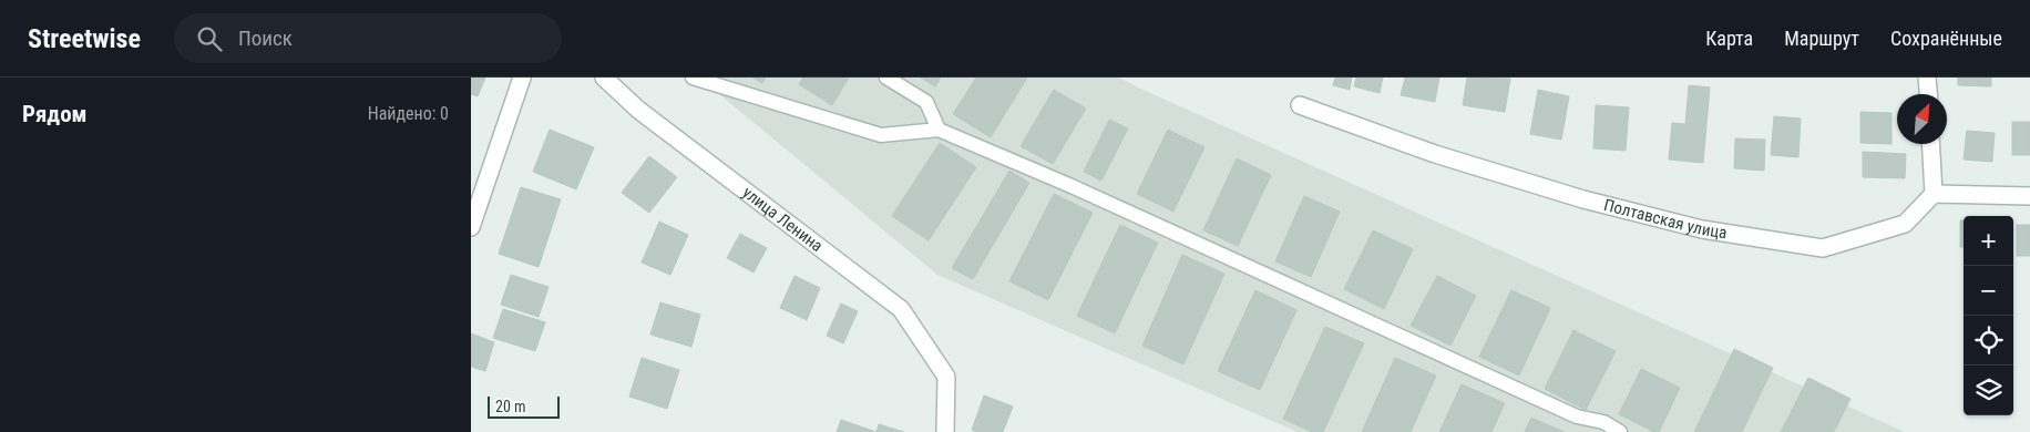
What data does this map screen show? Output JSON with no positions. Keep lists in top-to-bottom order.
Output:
{
  "streets": {
    "street": ["Полтавская улица", "улица Ленина"]
  },
  "scale_bar": "20 m",
  "north": "top right",
  "page": {
    "header": "Streetwise",
    "search": "Поиск",
    "nav": ["Карта", "Маршрут", "Сохранённые"],
    "heading": ["Рядом", "Найдено: 0"],
    "map_buttons": ["+", "−"],
    "scale": "20 m"
  }
}
